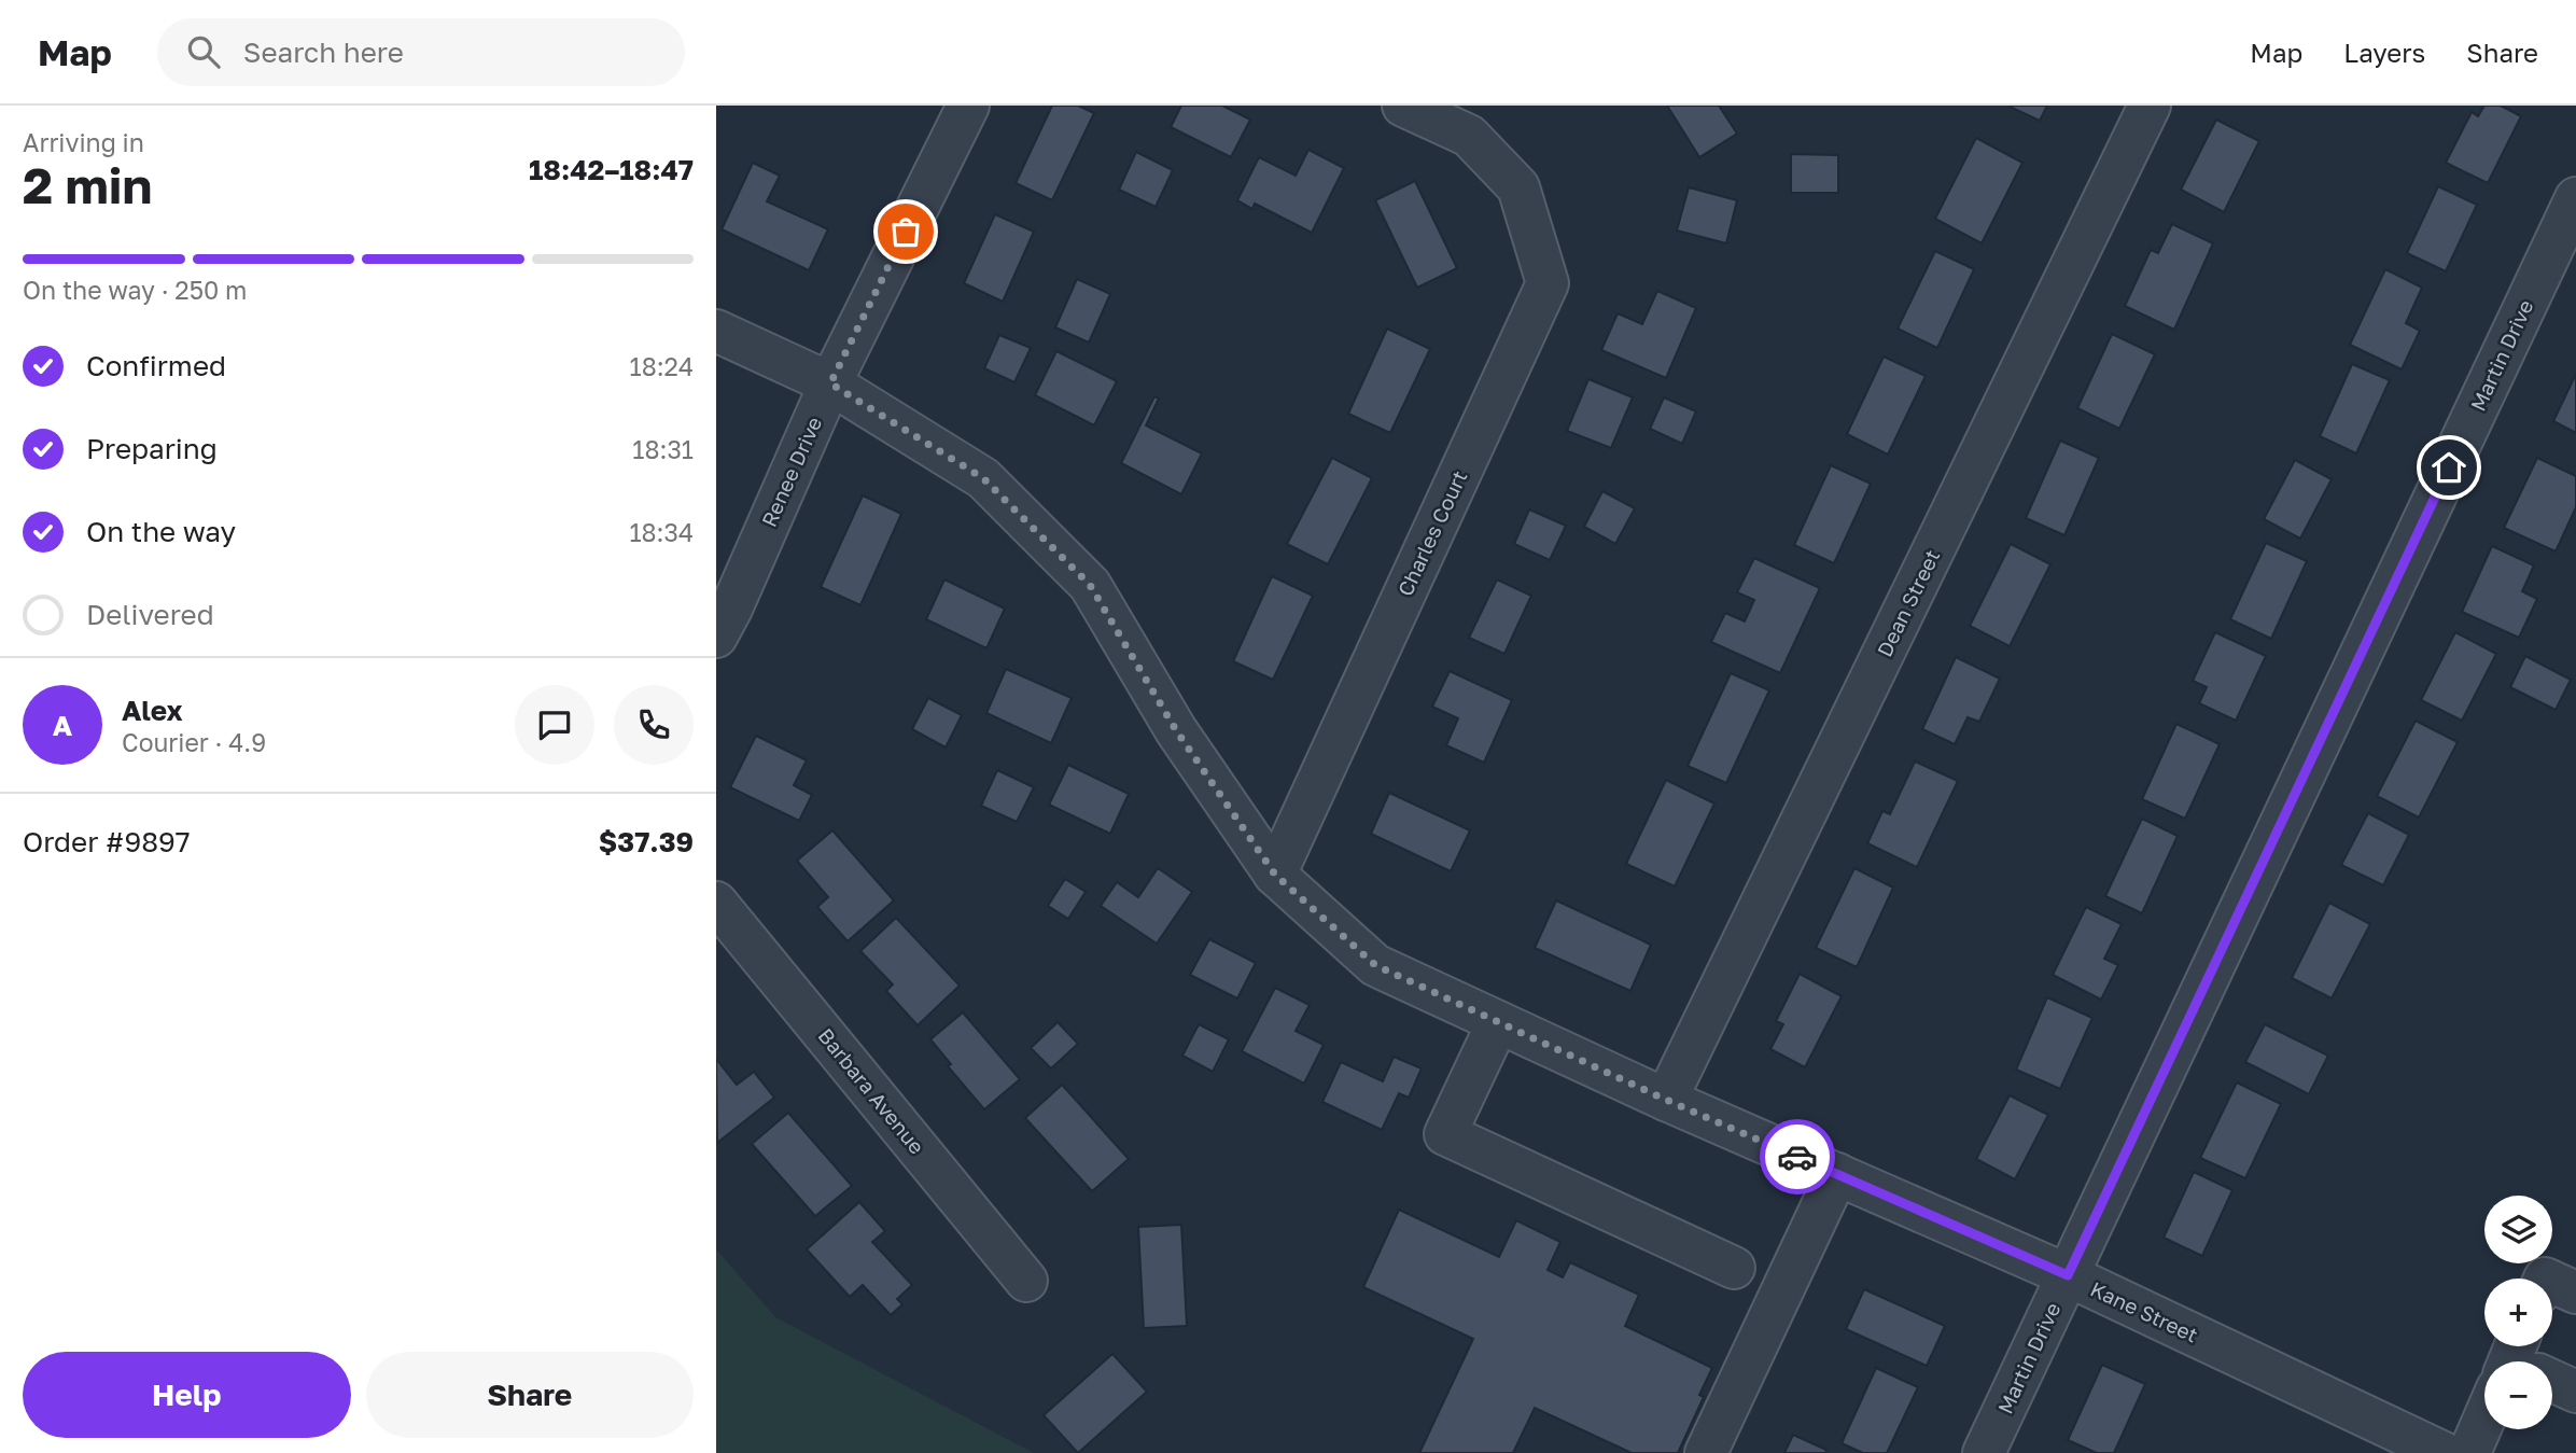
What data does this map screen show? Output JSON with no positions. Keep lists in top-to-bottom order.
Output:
{
  "streets": {
    "street": [
      "Martin Drive",
      "Renee Drive",
      "Charles Court",
      "Dean Street",
      "Barbara Avenue",
      "Kane Street"
    ]
  },
  "crossings": [
    ["Martin Drive", "Kane Street"],
    ["Renee Drive", "Kane Street"],
    ["Charles Court", "Kane Street"],
    ["Dean Street", "Kane Street"]
  ],
  "page": {
    "header": "Map",
    "search": "Search here",
    "nav": ["Map", "Layers", "Share"],
    "heading": ["2 min", "Arriving in", "18:42–18:47"],
    "panel": [
      "Alex",
      "Courier · 4.9",
      "Order #9897",
      "$37.39"
    ],
    "bar": "On the way · 250 m",
    "list": [
      ["Confirmed", "18:24"],
      ["Preparing", "18:31"],
      ["On the way", "18:34"],
      "Delivered"
    ],
    "round": "A",
    "map_buttons": ["+", "−"],
    "buttons": ["Help", "Share"]
  }
}
